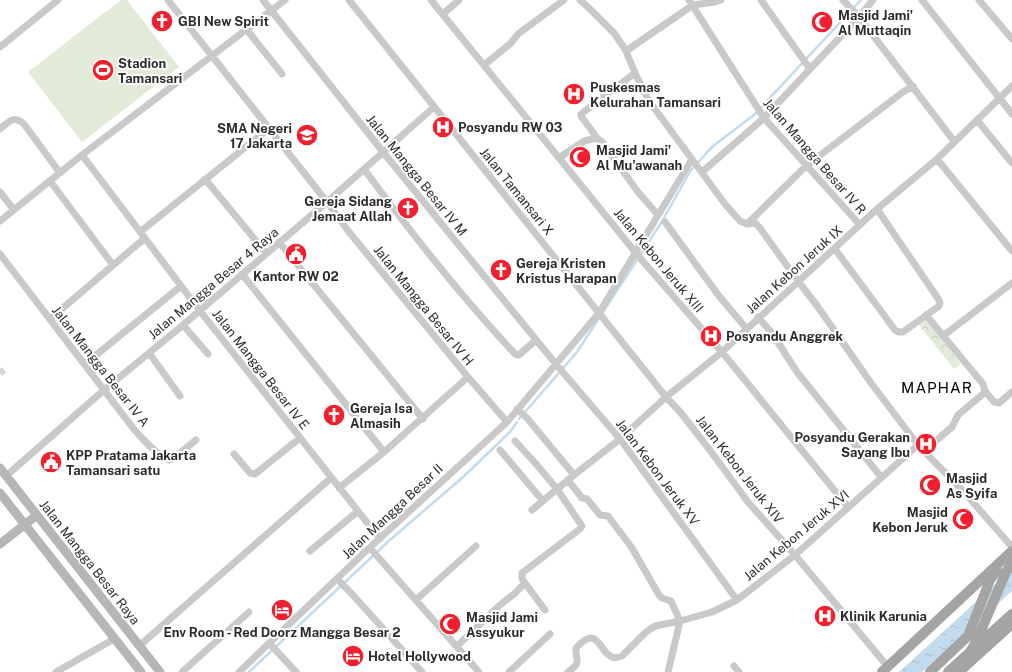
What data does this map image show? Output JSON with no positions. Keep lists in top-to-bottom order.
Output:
{
  "streets": {
    "main road": ["Jalan Mangga Besar Raya"],
    "street": [
      "Jalan Mangga Besar IV R",
      "Jalan Mangga Besar IV M",
      "Jalan Tamansari X",
      "Jalan Kebon Jeruk XIII",
      "Jalan Kebon Jeruk IX",
      "Jalan Mangga Besar 4 Raya",
      "Jalan Mangga Besar IV H",
      "Jalan Mangga Besar IV A",
      "Jalan Mangga Besar IV E",
      "Jalan Kebon Jeruk XIV",
      "Jalan Kebon Jeruk XV",
      "Jalan Mangga Besar II",
      "Jalan Kebon Jeruk XVI"
    ]
  },
  "crossings": [
    ["Jalan Mangga Besar IV R", "Jalan Kebon Jeruk IX"],
    ["Jalan Mangga Besar IV M", "Jalan Mangga Besar 4 Raya"],
    ["Jalan Mangga Besar IV M", "Jalan Kebon Jeruk XV"],
    ["Jalan Mangga Besar IV M", "Jalan Mangga Besar II"],
    ["Jalan Tamansari X", "Jalan Kebon Jeruk IX"],
    ["Jalan Tamansari X", "Jalan Mangga Besar 4 Raya"],
    ["Jalan Tamansari X", "Jalan Kebon Jeruk XIV"],
    ["Jalan Tamansari X", "Jalan Mangga Besar II"],
    ["Jalan Kebon Jeruk XIII", "Jalan Kebon Jeruk IX"],
    ["Jalan Kebon Jeruk XIII", "Jalan Mangga Besar II"],
    ["Jalan Kebon Jeruk XIII", "Jalan Kebon Jeruk XVI"],
    ["Jalan Kebon Jeruk IX", "Jalan Kebon Jeruk XIV"],
    ["Jalan Kebon Jeruk IX", "Jalan Kebon Jeruk XV"],
    ["Jalan Mangga Besar 4 Raya", "Jalan Mangga Besar IV H"],
    ["Jalan Mangga Besar 4 Raya", "Jalan Mangga Besar IV A"],
    ["Jalan Mangga Besar 4 Raya", "Jalan Mangga Besar IV E"],
    ["Jalan Mangga Besar 4 Raya", "Jalan Mangga Besar Raya"],
    ["Jalan Mangga Besar IV H", "Jalan Mangga Besar II"],
    ["Jalan Mangga Besar IV E", "Jalan Mangga Besar II"],
    ["Jalan Kebon Jeruk XIV", "Jalan Kebon Jeruk XVI"],
    ["Jalan Kebon Jeruk XV", "Jalan Mangga Besar II"],
    ["Jalan Kebon Jeruk XV", "Jalan Kebon Jeruk XVI"]
  ],
  "districts": ["MAPHAR"],
  "places": {
    "church": [
      "GBI New Spirit",
      "Gereja Sidang Jemaat Allah",
      "Gereja Kristen Kristus Harapan",
      "Gereja Isa Almasih"
    ],
    "mosque": [
      "Masjid Jami' Al Muttaqin",
      "Masjid Jami' Al Mu'awanah",
      "Masjid As Syifa",
      "Masjid Kebon Jeruk",
      "Masjid Jami Assyukur"
    ],
    "sports": ["Stadion Tamansari"],
    "hospital": [
      "Puskesmas Kelurahan Tamansari",
      "Posyandu RW 03",
      "Posyandu Anggrek",
      "Posyandu Gerakan Sayang Ibu",
      "Klinik Karunia"
    ],
    "school or university": ["SMA Negeri 17 Jakarta"],
    "public building": ["Kantor RW 02", "KPP Pratama Jakarta Tamansari satu"],
    "hotel": ["Env Room - Red Doorz Mangga Besar 2", "Hotel Hollywood"]
  }
}
